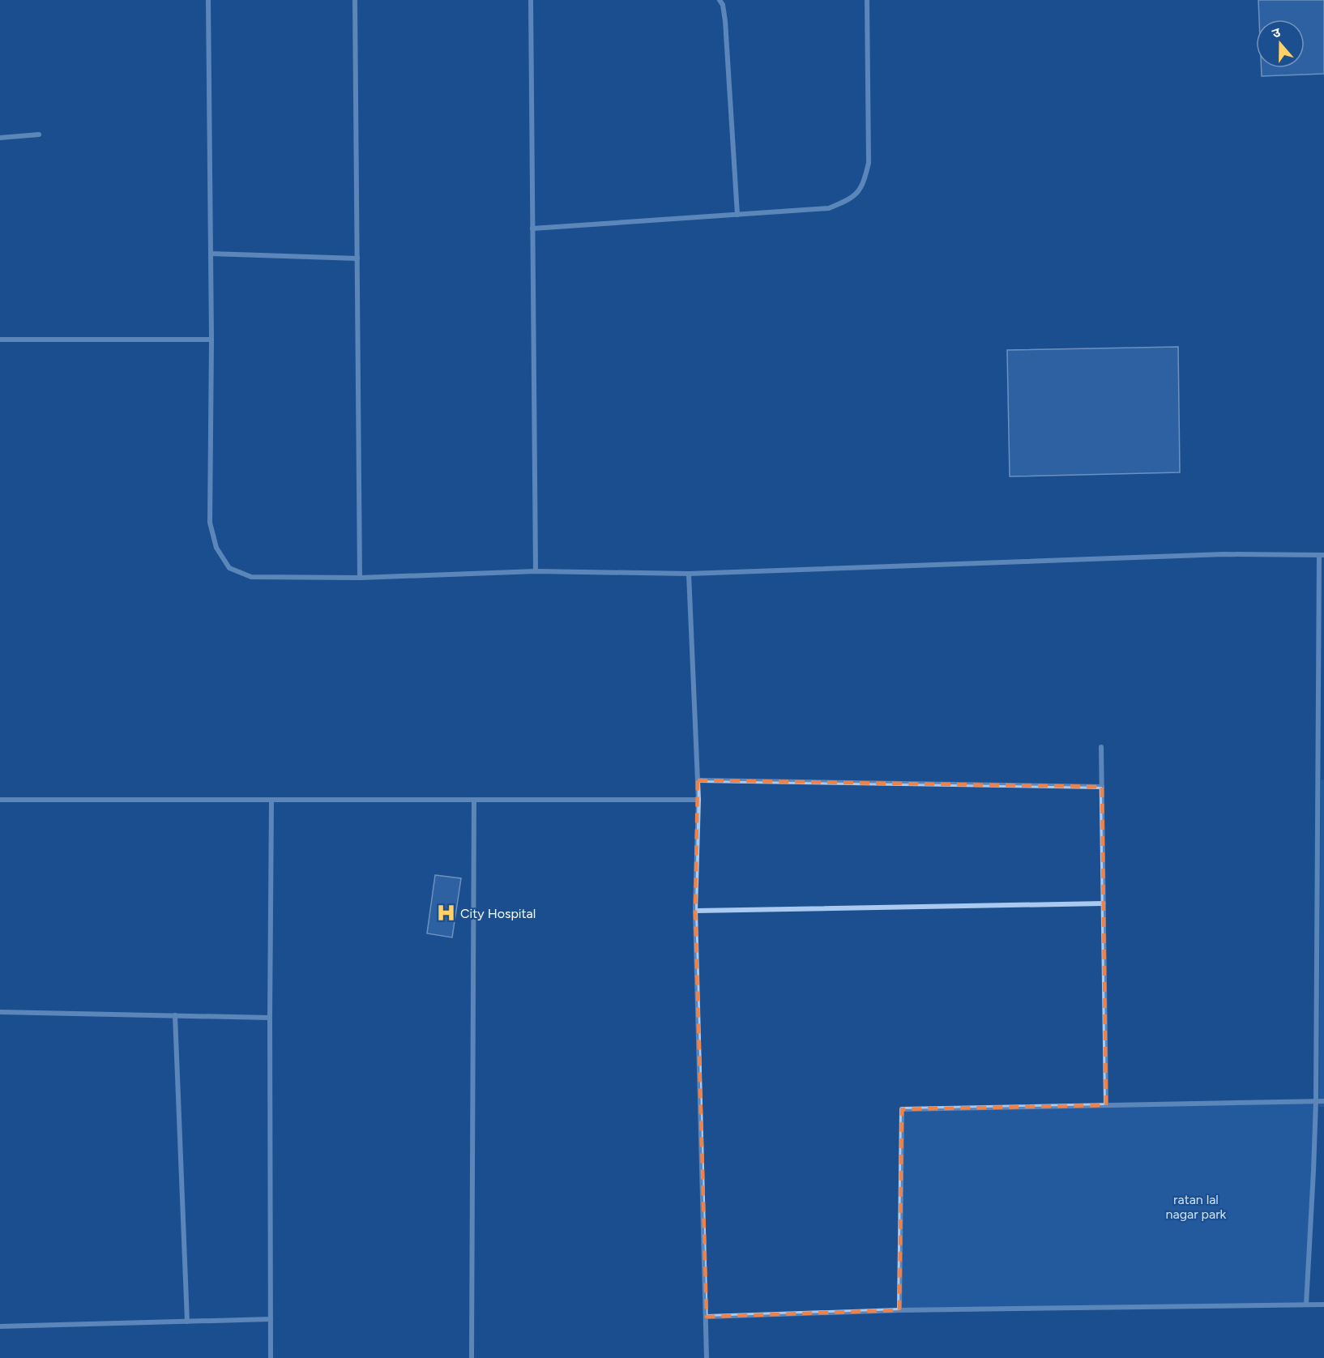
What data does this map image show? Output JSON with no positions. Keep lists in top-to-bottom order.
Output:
{
  "parks": ["ratan lal nagar park"],
  "places": {
    "hospital": ["City Hospital"]
  },
  "north": "top"
}
